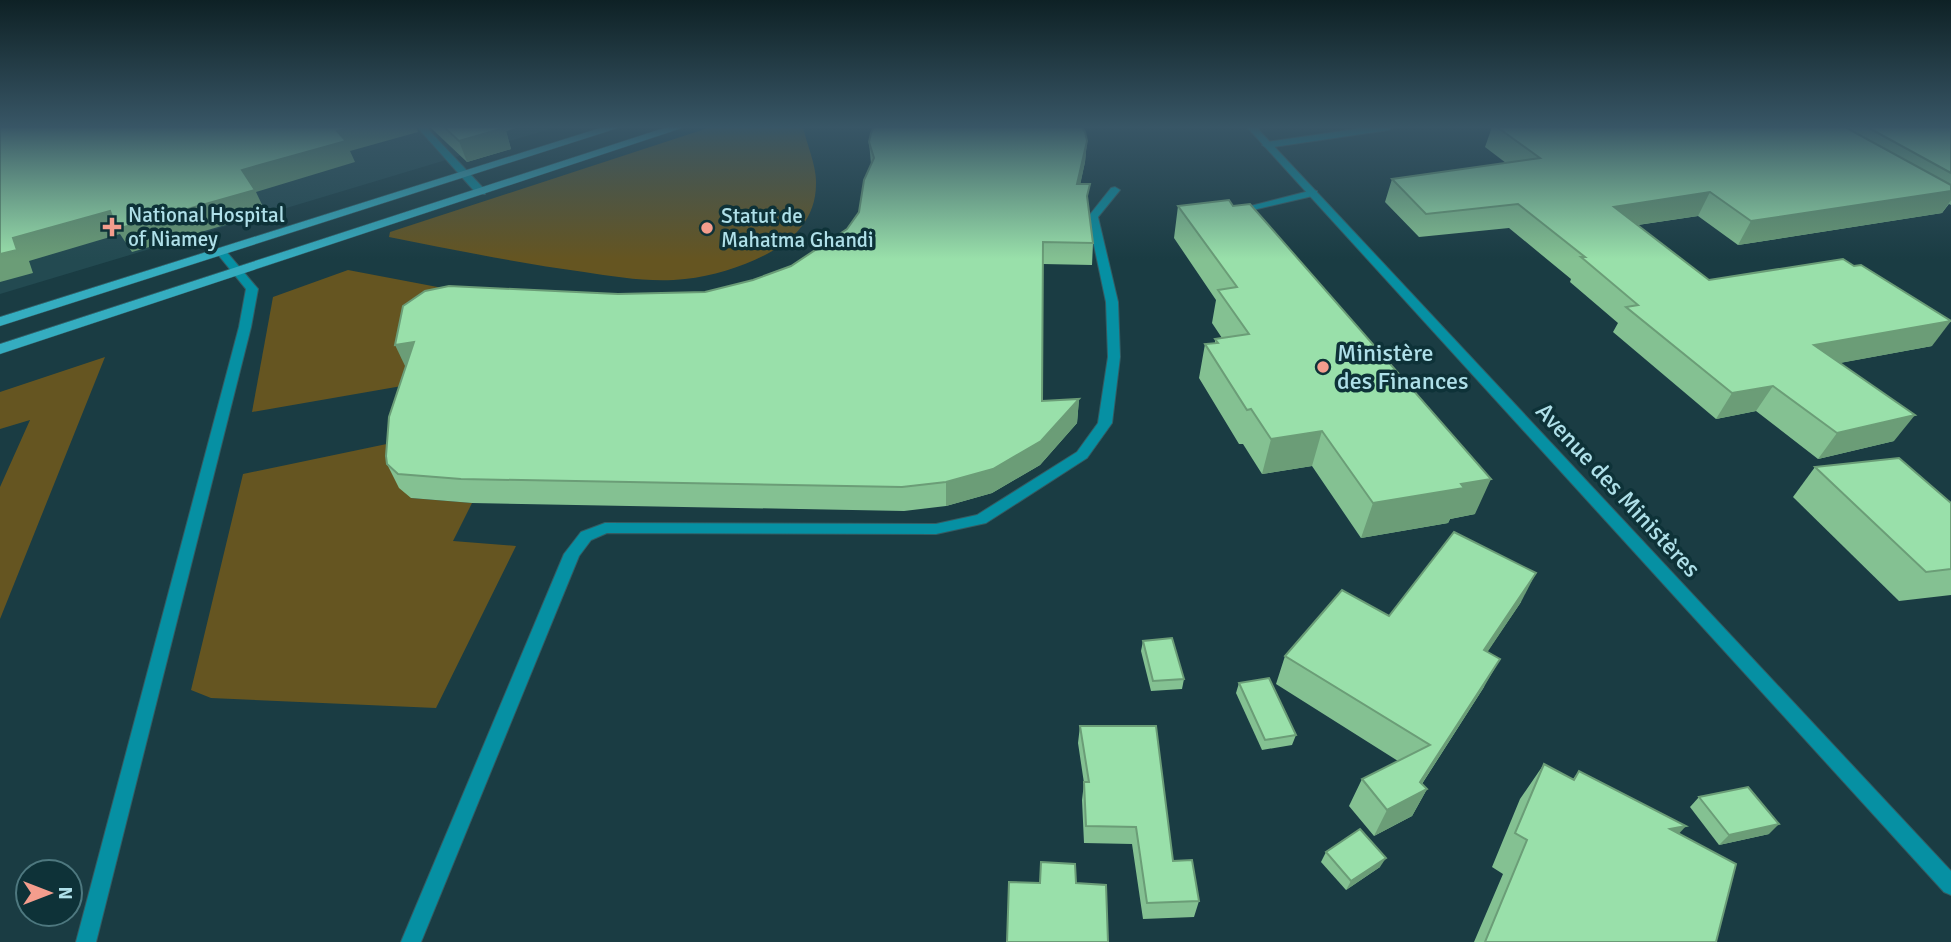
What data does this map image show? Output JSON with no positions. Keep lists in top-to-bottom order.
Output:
{
  "streets": {
    "street": ["Avenue des Ministères"]
  },
  "places": {
    "health": ["National Hospital of Niamey"],
    "other": ["Statut de Mahatma Ghandi", "Ministère des Finances"]
  },
  "north": "right"
}
